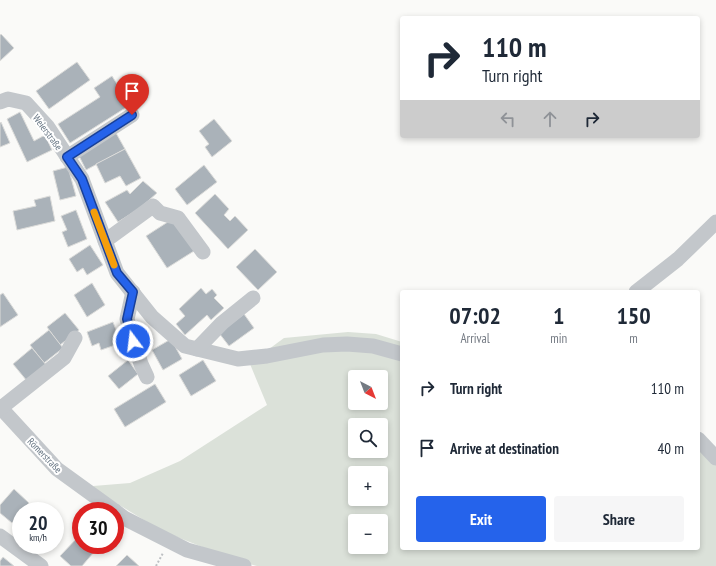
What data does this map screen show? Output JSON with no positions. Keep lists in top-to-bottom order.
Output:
{
  "streets": {
    "street": ["Weierstraße", "Römerstraße"]
  },
  "north": "bottom right",
  "page": {
    "turn": ["110 m", "Turn right"],
    "eta": [
      "07:02",
      "Arrival",
      "1",
      "min",
      "150",
      "m"
    ],
    "list": [
      {
        "name": "Turn right",
        "value": "110 m"
      },
      {
        "name": "Arrive at destination",
        "value": "40 m"
      }
    ],
    "map_buttons": ["+", "−"],
    "buttons": ["Exit", "Share"],
    "speed": "20 km/h",
    "limit": "30"
  }
}
